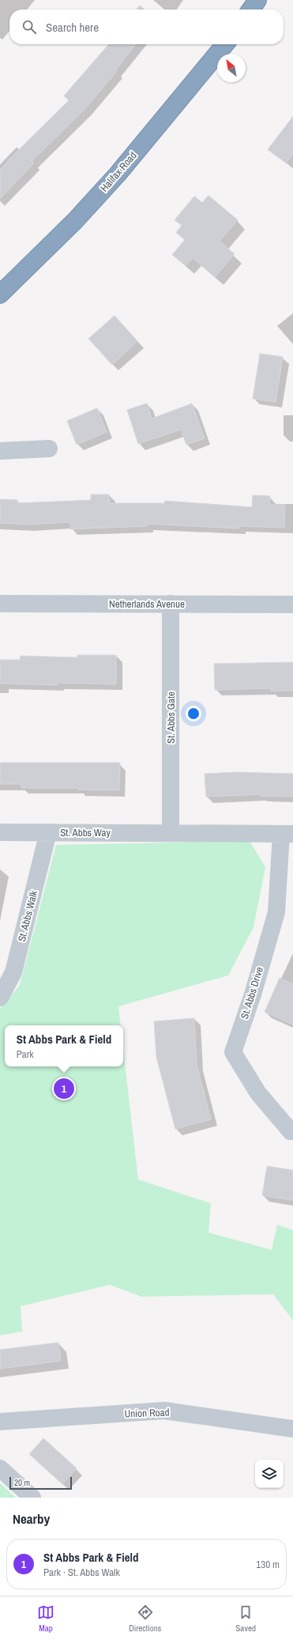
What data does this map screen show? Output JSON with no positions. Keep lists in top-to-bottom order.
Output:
{
  "streets": {
    "highway": ["Halifax Road"],
    "street": [
      "Netherlands Avenue",
      "St. Abbs Gate",
      "St. Abbs Way",
      "St. Abbs Walk",
      "St. Abbs Drive",
      "Union Road"
    ]
  },
  "crossings": [
    ["Netherlands Avenue", "St. Abbs Gate"],
    ["St. Abbs Gate", "St. Abbs Way"],
    ["St. Abbs Gate", "St. Abbs Drive"],
    ["St. Abbs Way", "St. Abbs Walk"],
    ["St. Abbs Way", "St. Abbs Drive"]
  ],
  "scale_bar": "20 m",
  "north": "top left",
  "page": {
    "search": "Search here",
    "popup": ["St Abbs Park & Field", "Park"],
    "pins": "1",
    "scale": "20 m",
    "heading": "Nearby",
    "list": [
      {
        "mark": "1",
        "name": "St Abbs Park & Field",
        "note": "Park · St. Abbs Walk",
        "value": "130 m"
      }
    ],
    "nav": ["Map", "Directions", "Saved"]
  }
}
